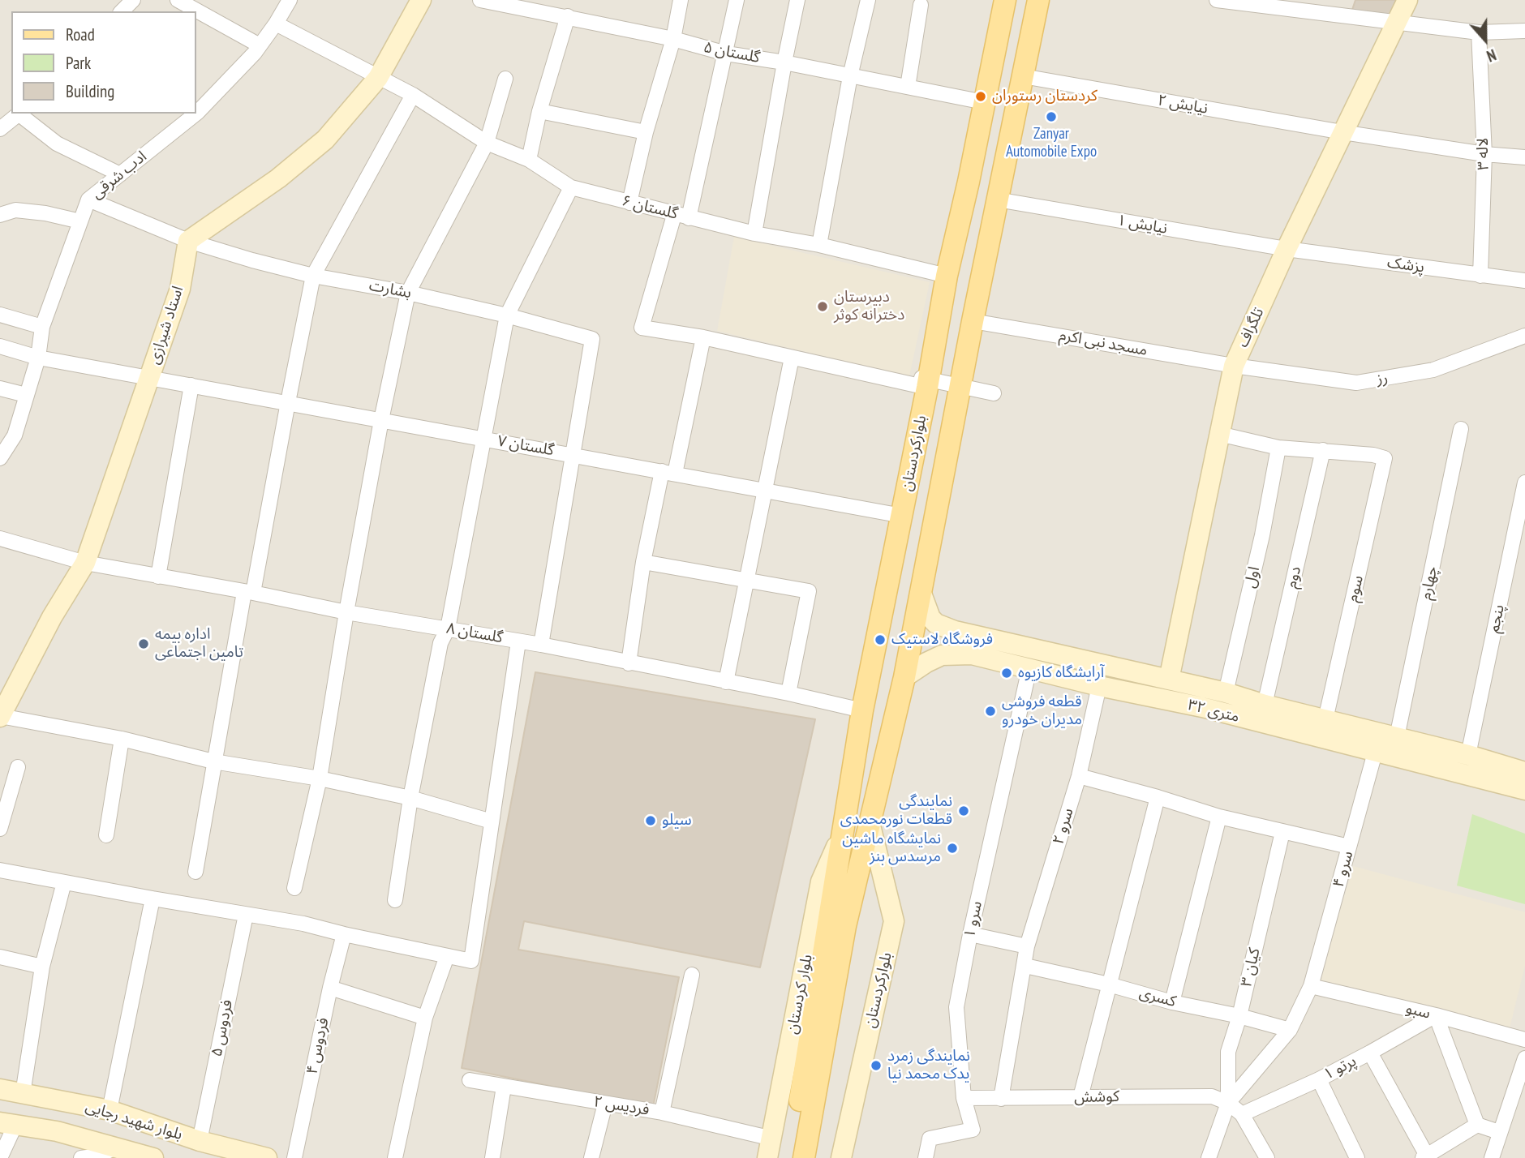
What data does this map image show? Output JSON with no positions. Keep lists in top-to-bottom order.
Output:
{
  "streets": {
    "main road": ["بلوارکردستان"],
    "street": [
      "گلستان ۵",
      "نیایش ۲",
      "لاله ۳",
      "ادب شرقی",
      "گلستان ۶",
      "نیایش ۱",
      "پزشک",
      "بشارت",
      "استاد شیرازی",
      "تلگراف",
      "مسجد نبی اکرم",
      "رز",
      "گلستان ۷",
      "اول",
      "دوم",
      "چهارم",
      "سوم",
      "پنجم",
      "گلستان ۸",
      "۳۲ متری",
      "سرو ۲",
      "سرو ۴",
      "سرو ۱",
      "کیان ۳",
      "بلوار کردستان",
      "کسری",
      "سبو",
      "فردوس ۵",
      "فردوس ۴",
      "پرتو ۱",
      "کوشش",
      "فردیس ۲",
      "بلوار شهید رجایی"
    ]
  },
  "crossings": [
    ["گلستان ۵", "بلوارکردستان"],
    ["نیایش ۲", "لاله ۳"],
    ["نیایش ۲", "تلگراف"],
    ["نیایش ۲", "بلوارکردستان"],
    ["لاله ۳", "پزشک"],
    ["ادب شرقی", "گلستان ۶"],
    ["ادب شرقی", "بشارت"],
    ["ادب شرقی", "گلستان ۷"],
    ["گلستان ۶", "بلوارکردستان"],
    ["نیایش ۱", "پزشک"],
    ["نیایش ۱", "تلگراف"],
    ["نیایش ۱", "بلوارکردستان"],
    ["پزشک", "تلگراف"],
    ["بشارت", "استاد شیرازی"],
    ["بشارت", "گلستان ۷"],
    ["استاد شیرازی", "گلستان ۷"],
    ["استاد شیرازی", "گلستان ۸"],
    ["تلگراف", "مسجد نبی اکرم"],
    ["تلگراف", "رز"],
    ["تلگراف", "۳۲ متری"],
    ["مسجد نبی اکرم", "رز"],
    ["مسجد نبی اکرم", "بلوارکردستان"],
    ["گلستان ۷", "بلوارکردستان"],
    ["بلوارکردستان", "گلستان ۸"],
    ["بلوارکردستان", "۳۲ متری"],
    ["بلوارکردستان", "بلوار کردستان"],
    ["اول", "۳۲ متری"],
    ["دوم", "سوم"],
    ["دوم", "۳۲ متری"],
    ["چهارم", "۳۲ متری"],
    ["سوم", "۳۲ متری"],
    ["پنجم", "۳۲ متری"],
    ["۳۲ متری", "سرو ۲"],
    ["۳۲ متری", "سرو ۴"],
    ["۳۲ متری", "سرو ۱"],
    ["سرو ۲", "کسری"],
    ["سرو ۲", "کوشش"],
    ["سرو ۴", "کیان ۳"],
    ["سرو ۴", "کسری"],
    ["سرو ۴", "سبو"],
    ["سرو ۴", "کوشش"],
    ["سرو ۱", "کوشش"],
    ["کیان ۳", "کسری"],
    ["کیان ۳", "کوشش"],
    ["بلوار کردستان", "فردیس ۲"],
    ["سبو", "پرتو ۱"],
    ["فردوس ۵", "بلوار شهید رجایی"]
  ],
  "places": [
    "کردستان رستوران",
    "Zanyar Automobile Expo",
    "دبیرستان دخترانه کوثر",
    "فروشگاه لاستیک",
    "اداره بیمه تامین اجتماعی",
    "آرایشگاه کازیوه",
    "قطعه فروشی مدیران خودرو",
    "نمایندگی قطعات نورمحمدی",
    "سیلو",
    "نمایشگاه ماشین مرسدس بنز",
    "نمایندگی زمرد یدک محمد نیا"
  ],
  "legend": ["Road", "Park", "Building"],
  "north": "bottom"
}
